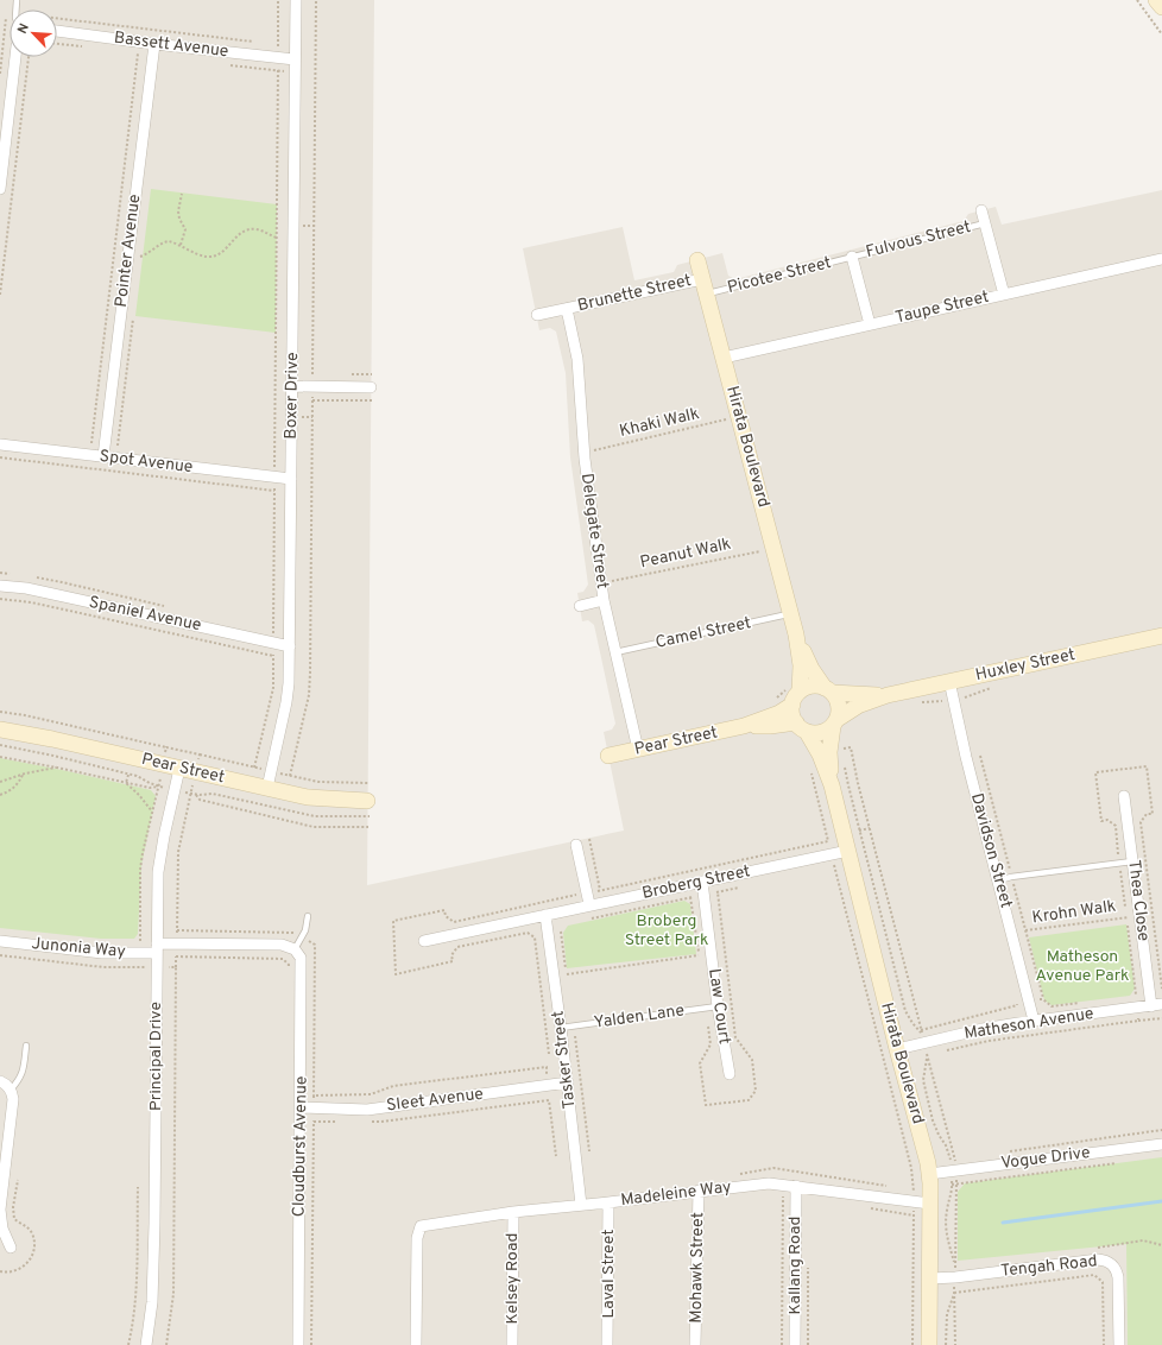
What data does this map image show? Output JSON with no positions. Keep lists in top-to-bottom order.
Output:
{
  "streets": {
    "street": [
      "Bassett Avenue",
      "Pointer Avenue",
      "Brunette Street",
      "Taupe Street",
      "Boxer Drive",
      "Hirata Boulevard",
      "Spot Avenue",
      "Delegate Street",
      "Spaniel Avenue",
      "Huxley Street",
      "Pear Street",
      "Davidson Street",
      "Broberg Street",
      "Thea Close",
      "Junonia Way",
      "Law Court",
      "Matheson Avenue",
      "Principal Drive",
      "Tasker Street",
      "Sleet Avenue",
      "Cloudburst Avenue",
      "Vogue Drive",
      "Madeleine Way",
      "Kallang Road",
      "Tengah Road",
      "Mohawk Street",
      "Laval Street",
      "Kelsey Road"
    ],
    "lane": [
      "Fulvous Street",
      "Picotee Street",
      "Camel Street",
      "Yalden Lane"
    ],
    "path": ["Khaki Walk", "Peanut Walk", "Krohn Walk"]
  },
  "crossings": [
    ["Bassett Avenue", "Pointer Avenue"],
    ["Bassett Avenue", "Boxer Drive"],
    ["Fulvous Street", "Picotee Street"],
    ["Pointer Avenue", "Spot Avenue"],
    ["Picotee Street", "Brunette Street"],
    ["Picotee Street", "Hirata Boulevard"],
    ["Brunette Street", "Hirata Boulevard"],
    ["Brunette Street", "Delegate Street"],
    ["Taupe Street", "Hirata Boulevard"],
    ["Boxer Drive", "Spot Avenue"],
    ["Boxer Drive", "Spaniel Avenue"],
    ["Boxer Drive", "Pear Street"],
    ["Khaki Walk", "Hirata Boulevard"],
    ["Khaki Walk", "Delegate Street"],
    ["Hirata Boulevard", "Peanut Walk"],
    ["Hirata Boulevard", "Camel Street"],
    ["Hirata Boulevard", "Huxley Street"],
    ["Hirata Boulevard", "Pear Street"],
    ["Hirata Boulevard", "Broberg Street"],
    ["Hirata Boulevard", "Matheson Avenue"],
    ["Hirata Boulevard", "Vogue Drive"],
    ["Hirata Boulevard", "Madeleine Way"],
    ["Hirata Boulevard", "Tengah Road"],
    ["Delegate Street", "Peanut Walk"],
    ["Delegate Street", "Camel Street"],
    ["Delegate Street", "Pear Street"],
    ["Huxley Street", "Pear Street"],
    ["Huxley Street", "Davidson Street"],
    ["Pear Street", "Principal Drive"],
    ["Davidson Street", "Krohn Walk"],
    ["Davidson Street", "Matheson Avenue"],
    ["Broberg Street", "Law Court"],
    ["Broberg Street", "Tasker Street"],
    ["Thea Close", "Krohn Walk"],
    ["Thea Close", "Matheson Avenue"],
    ["Junonia Way", "Principal Drive"],
    ["Law Court", "Yalden Lane"],
    ["Yalden Lane", "Tasker Street"],
    ["Tasker Street", "Sleet Avenue"],
    ["Tasker Street", "Madeleine Way"],
    ["Sleet Avenue", "Cloudburst Avenue"],
    ["Madeleine Way", "Kallang Road"],
    ["Madeleine Way", "Mohawk Street"],
    ["Madeleine Way", "Laval Street"],
    ["Madeleine Way", "Kelsey Road"]
  ],
  "parks": ["Broberg Street Park", "Matheson Avenue Park"],
  "north": "top left"
}
